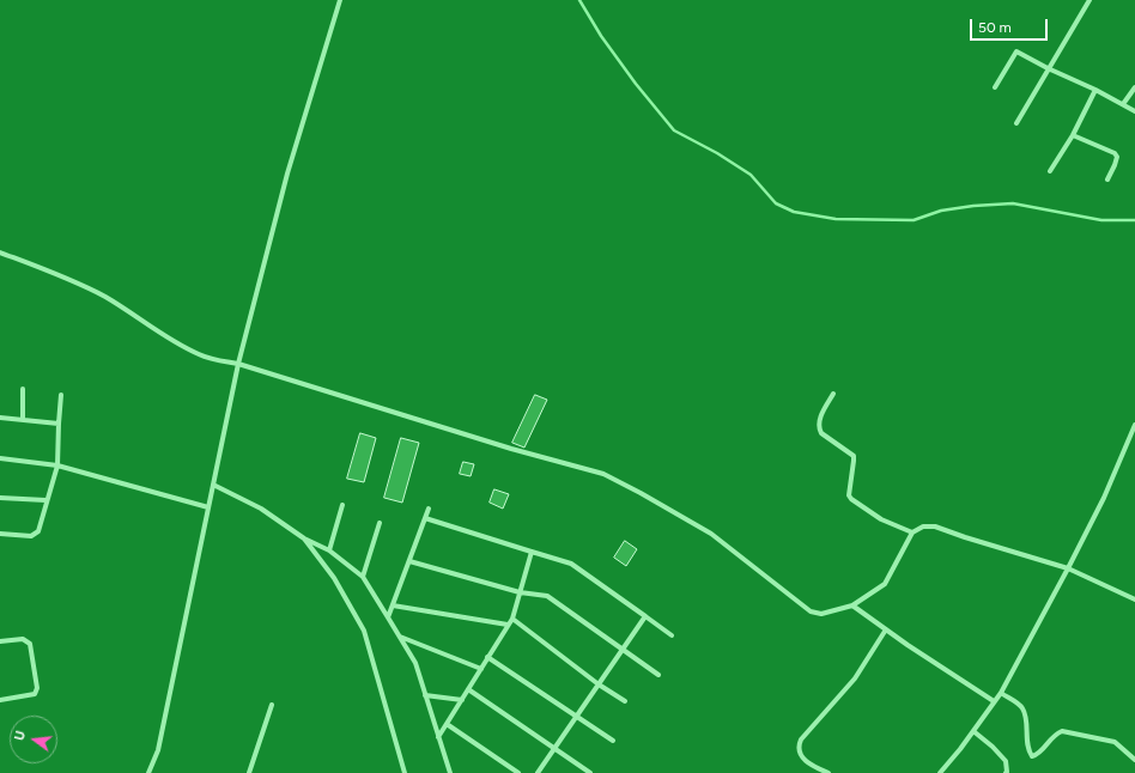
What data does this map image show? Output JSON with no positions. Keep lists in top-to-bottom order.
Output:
{
  "scale_bar": "50 m",
  "north": "left"
}
